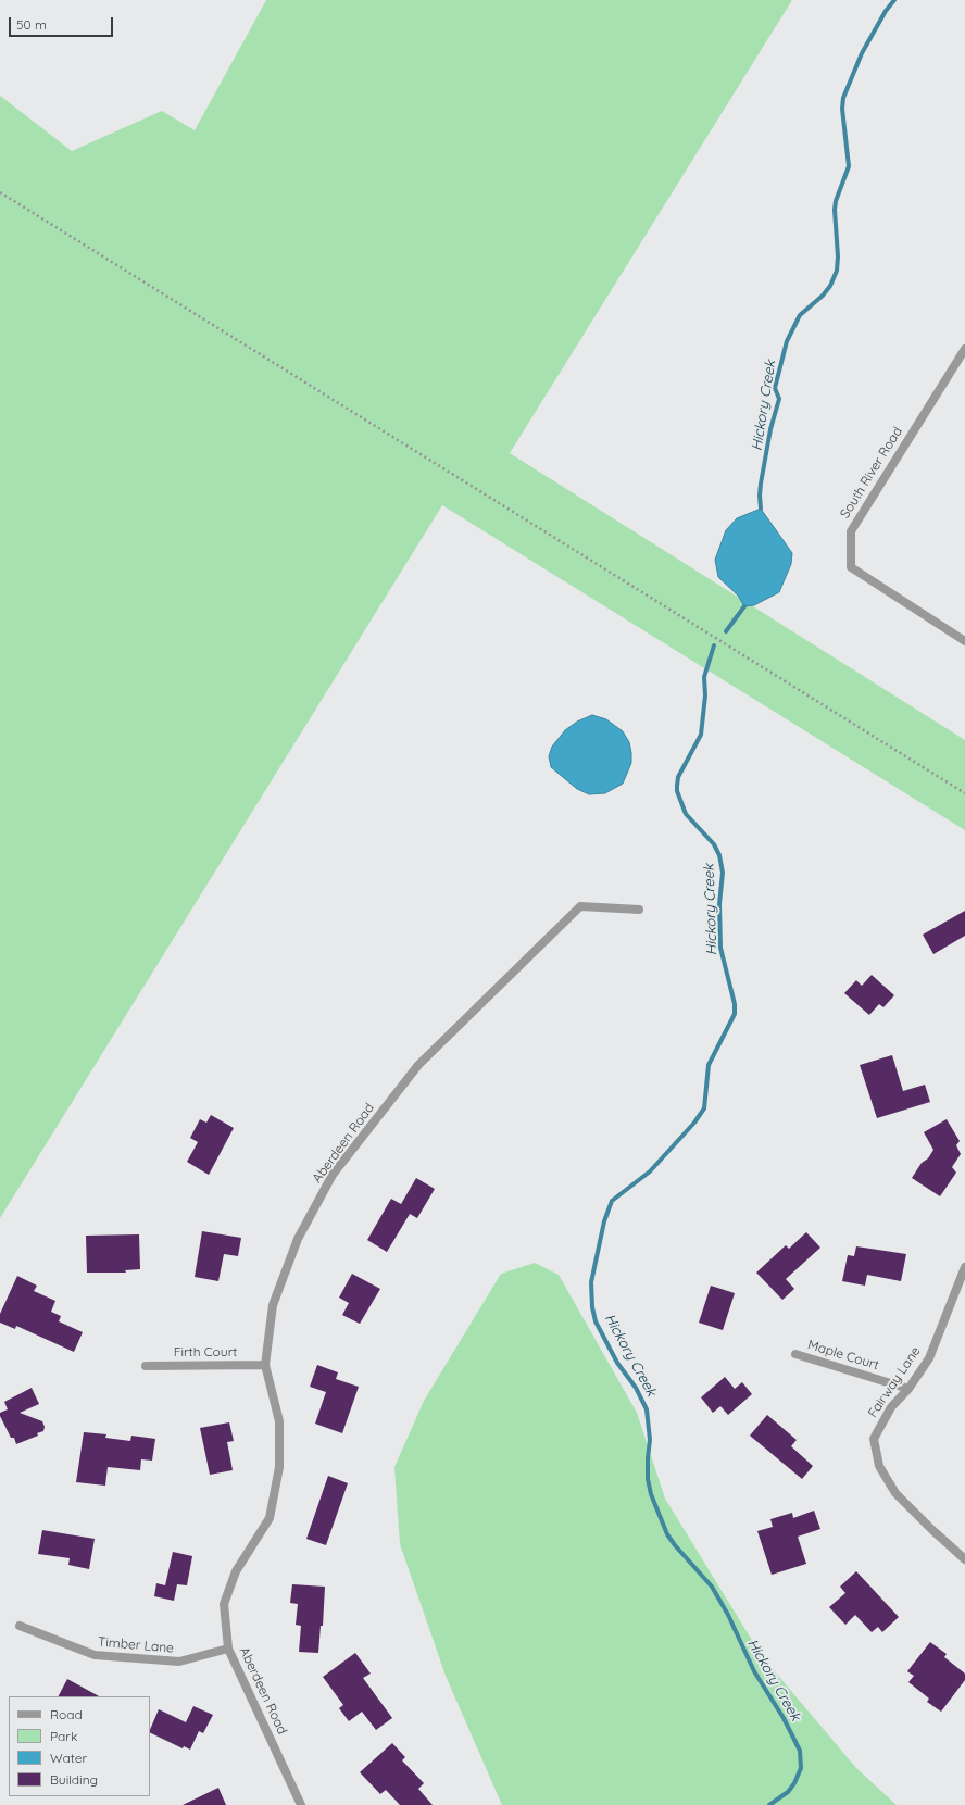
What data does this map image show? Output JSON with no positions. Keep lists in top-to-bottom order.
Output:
{
  "streets": {
    "street": [
      "South River Road",
      "Aberdeen Road",
      "Firth Court",
      "Maple Court",
      "Fairway Lane",
      "Timber Lane"
    ]
  },
  "crossings": [
    ["Aberdeen Road", "Firth Court"],
    ["Aberdeen Road", "Timber Lane"],
    ["Maple Court", "Fairway Lane"]
  ],
  "water": ["Hickory Creek"],
  "legend": [
    "Road",
    "Park",
    "Water",
    "Building"
  ],
  "scale_bar": "50 m"
}
